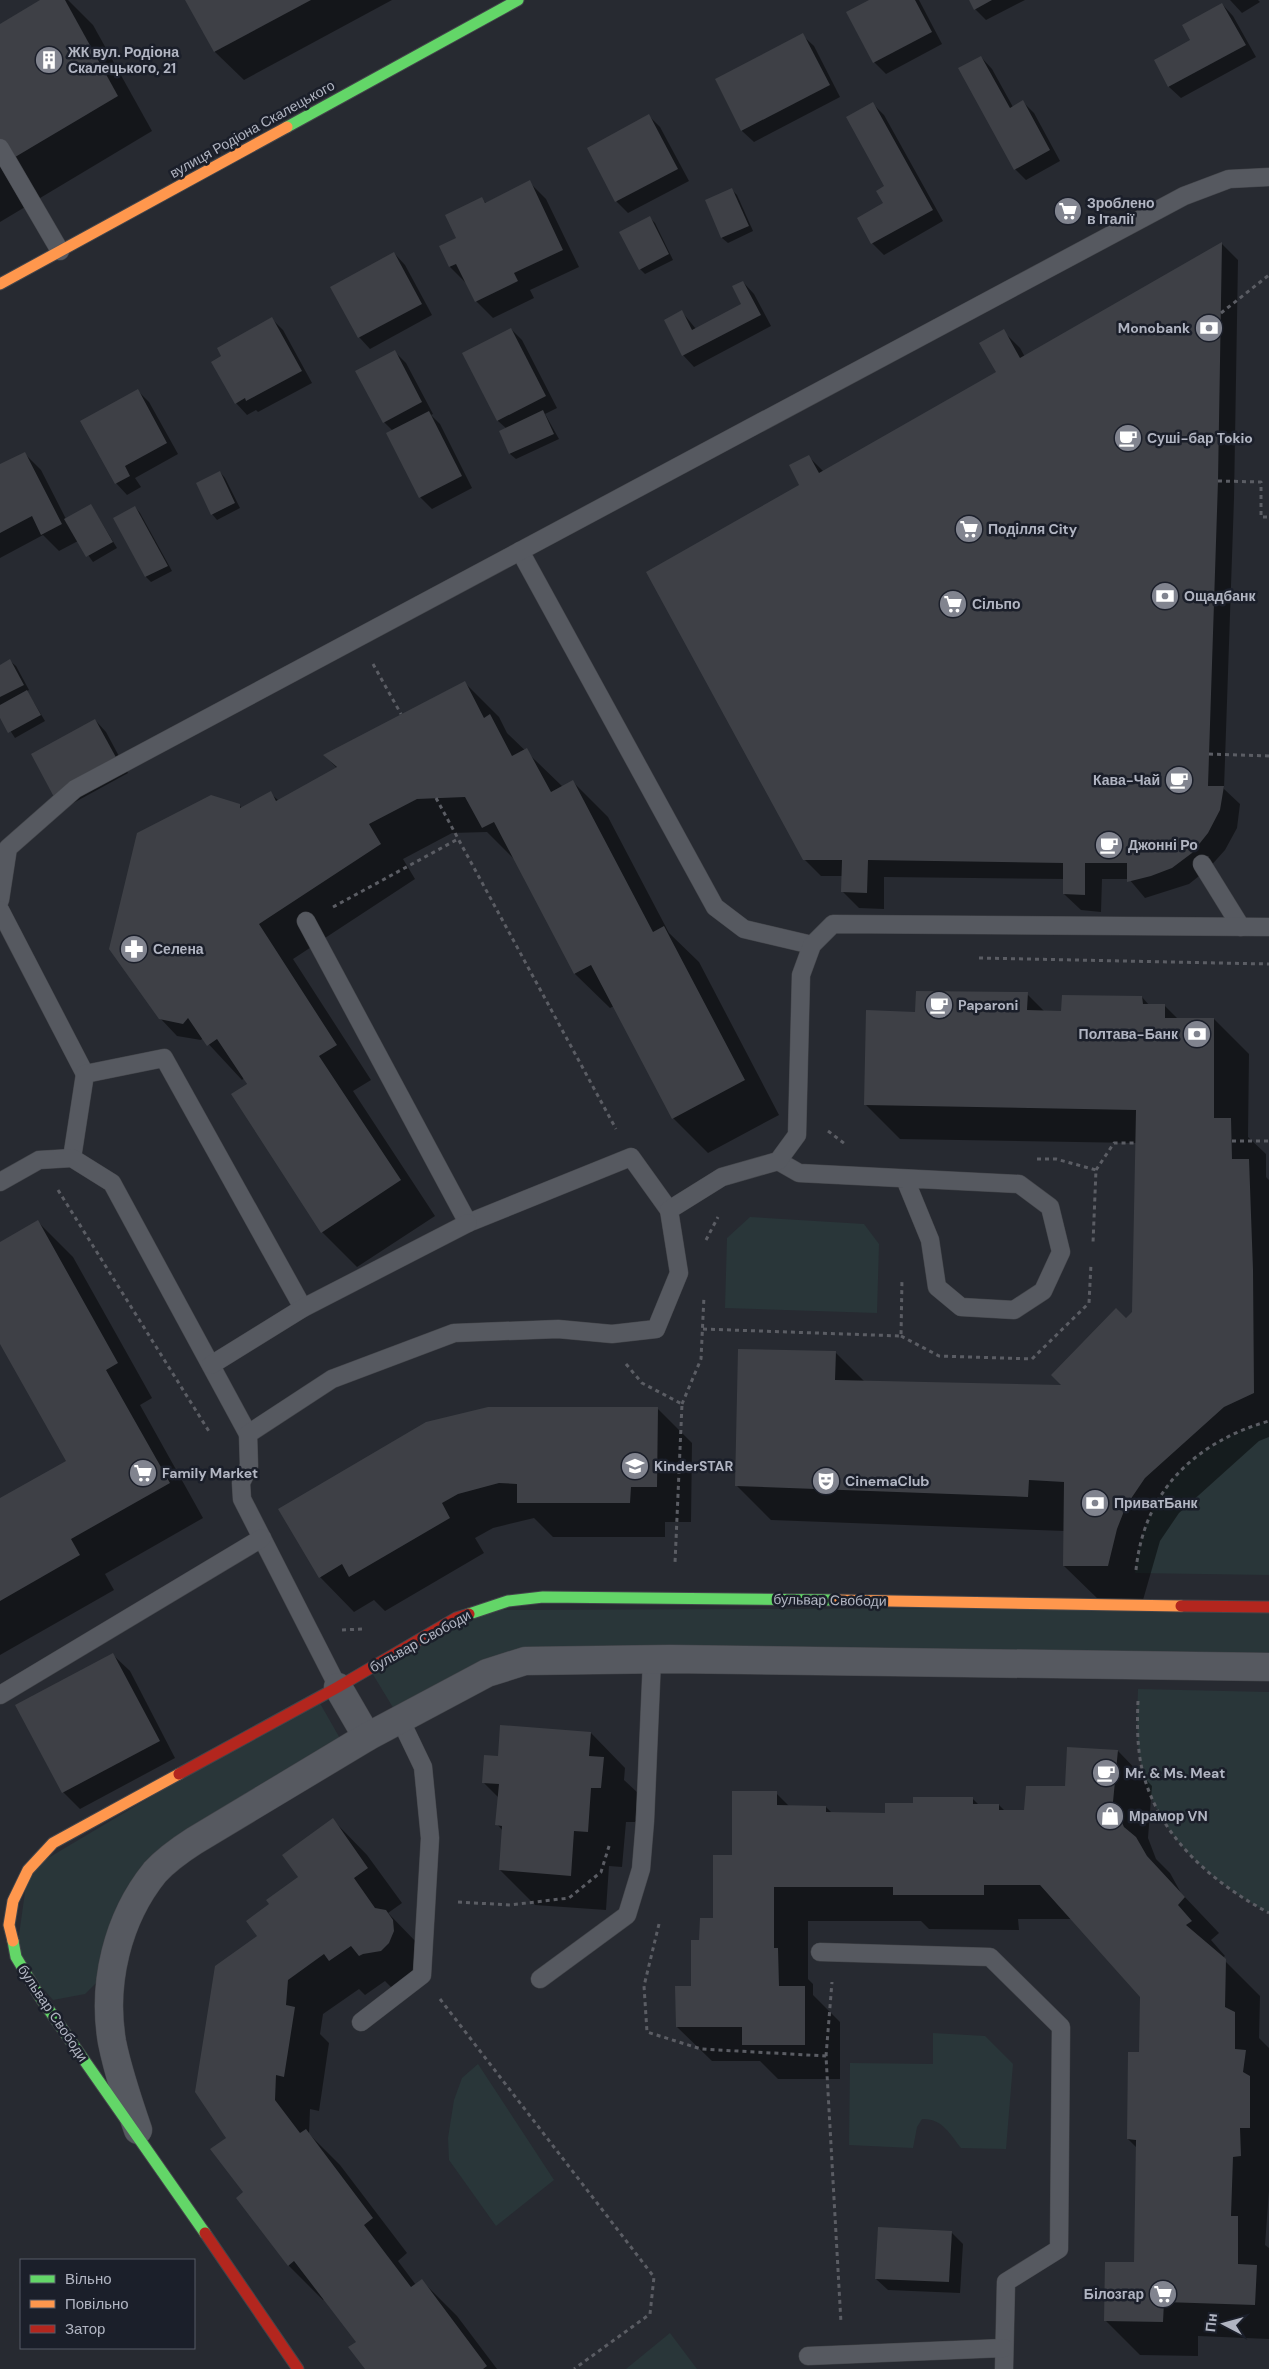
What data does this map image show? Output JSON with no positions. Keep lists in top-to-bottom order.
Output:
{
  "streets": {
    "street": ["вулиця Родіона Скалецького", "бульвар Свободи"]
  },
  "places": {
    "building": ["ЖК вул. Родіона Скалецького, 21"],
    "supermarket": [
      "Зроблено в Італії",
      "Поділля City",
      "Сільпо",
      "Family Market",
      "Білозгар"
    ],
    "bank": [
      "Monobank",
      "Ощадбанк",
      "Полтава-Банк",
      "ПриватБанк"
    ],
    "cafe": [
      "Суші-бар Tokio",
      "Кава-Чай",
      "Джонні Ро",
      "Paparoni",
      "Mr. & Ms. Meat"
    ],
    "pharmacy": ["Селена"],
    "school or university": ["KinderSTAR"],
    "theatre": ["CinemaClub"],
    "shop": ["Мрамор VN"]
  },
  "legend": ["Вільно", "Повільно", "Затор"],
  "north": "left"
}
